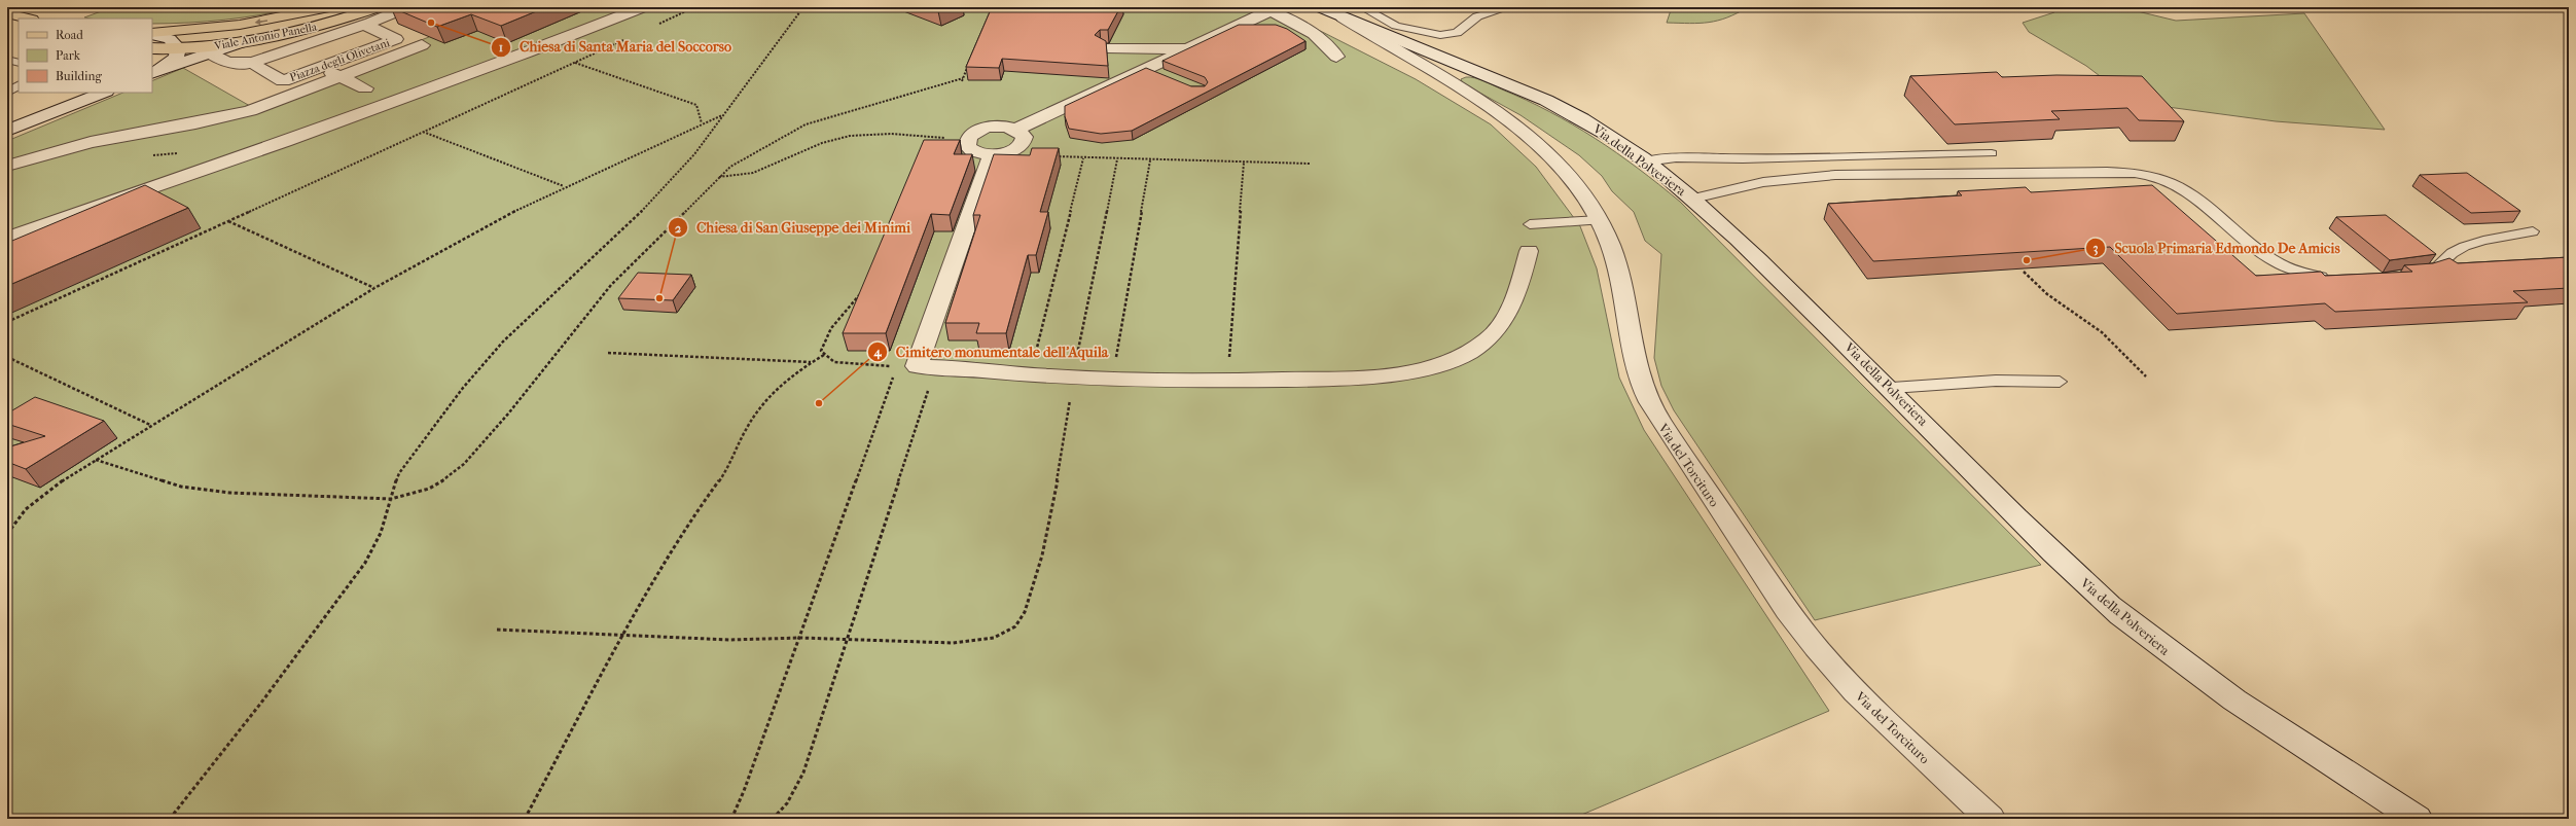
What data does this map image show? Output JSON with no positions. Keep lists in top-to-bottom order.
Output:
{
  "streets": {
    "main road": ["Viale Antonio Panella"],
    "street": ["Piazza degli Olivetani", "Via della Polveriera", "Via del Torcituro"]
  },
  "crossings": [
    ["Via della Polveriera", "Via del Torcituro"]
  ],
  "places": [
    "Chiesa di Santa Maria del Soccorso",
    "Scuola Primaria Edmondo De Amicis",
    "Chiesa di San Giuseppe dei Minimi",
    "Cimitero monumentale dell'Aquila"
  ],
  "legend": ["Road", "Park", "Building"]
}
